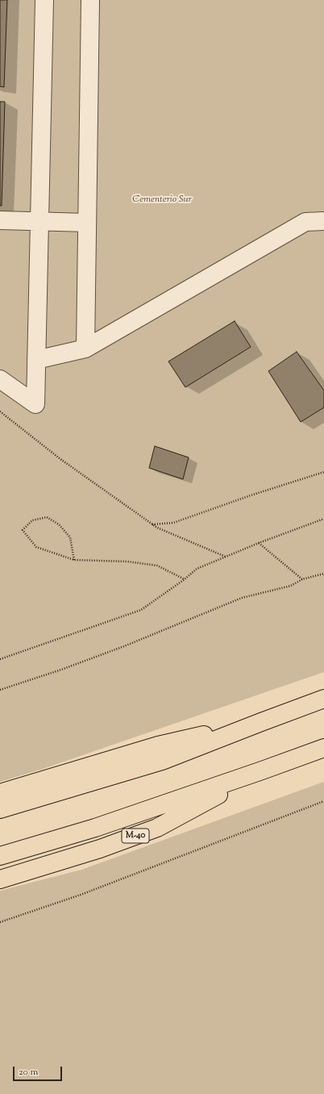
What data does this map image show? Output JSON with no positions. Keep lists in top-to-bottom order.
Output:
{
  "streets": {
    "highway": ["M-40"]
  },
  "parks": ["Cementerio Sur"],
  "scale_bar": "20 m"
}
